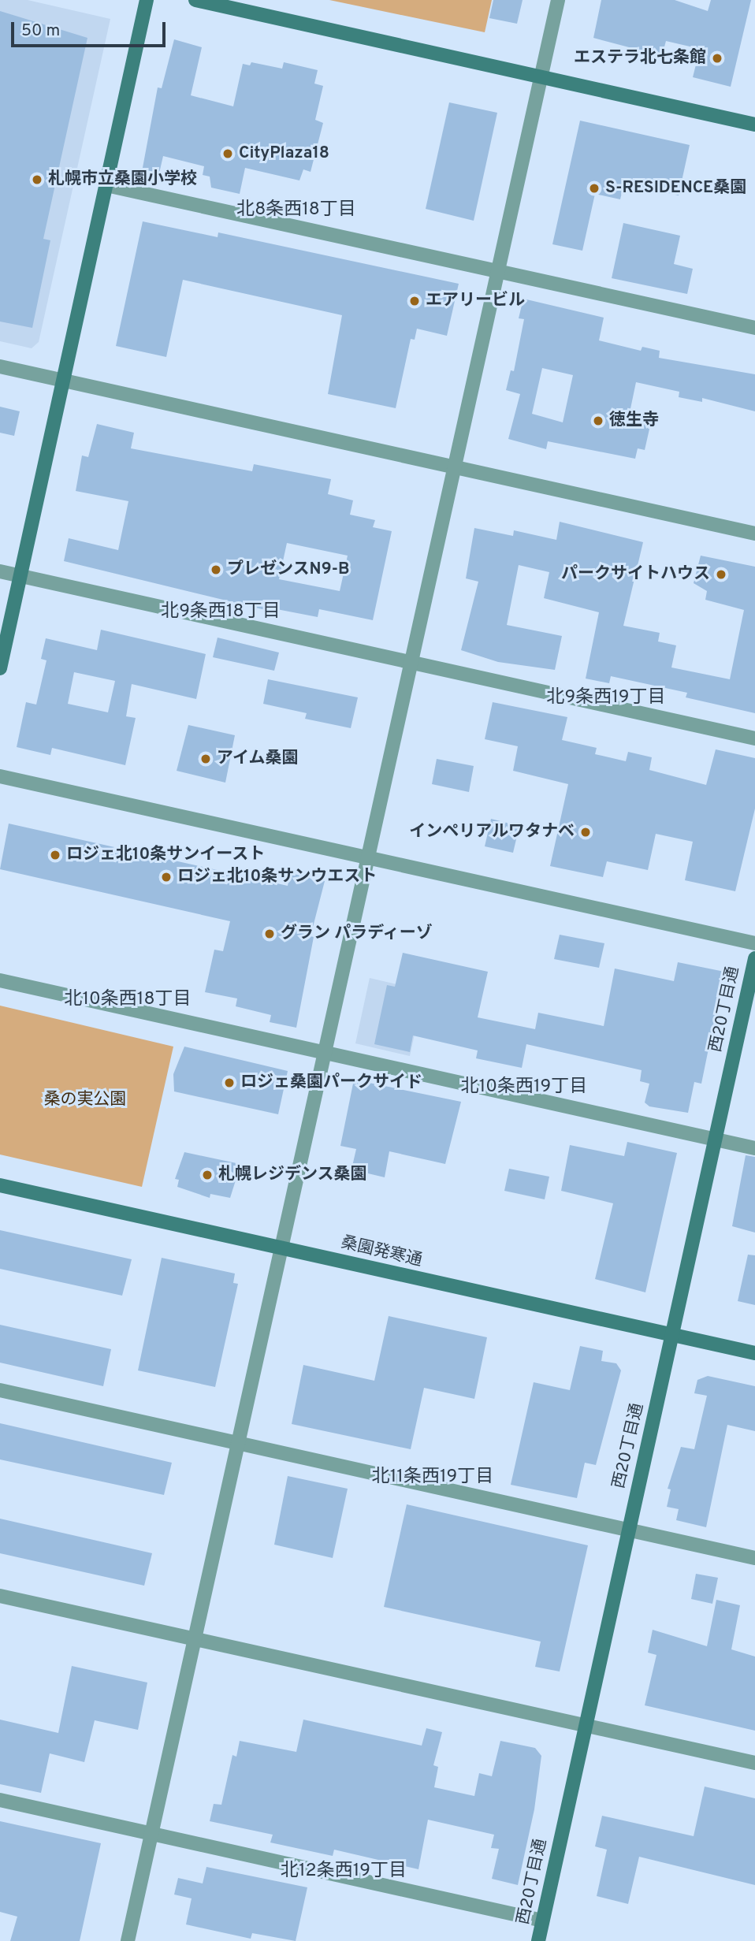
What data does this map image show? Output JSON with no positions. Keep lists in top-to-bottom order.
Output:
{
  "streets": {
    "street": ["西20丁目通", "桑園発寒通"]
  },
  "crossings": [
    ["西20丁目通", "桑園発寒通"]
  ],
  "districts": [
    "北8条西18丁目",
    "北9条西18丁目",
    "北9条西19丁目",
    "北10条西18丁目",
    "北10条西19丁目",
    "北11条西19丁目",
    "北12条西19丁目"
  ],
  "parks": ["桑の実公園"],
  "places": [
    "エステラ北七条館",
    "CityPlaza18",
    "札幌市立桑園小学校",
    "S-RESIDENCE桑園",
    "エアリービル",
    "徳生寺",
    "プレゼンスN9-B",
    "パークサイトハウス",
    "アイム桑園",
    "インペリアルワタナベ",
    "ロジェ北10条サンイースト",
    "ロジェ北10条サンウエスト",
    "グラン パラディーゾ",
    "ロジェ桑園パークサイド",
    "札幌レジデンス桑園"
  ],
  "scale_bar": "50 m"
}
